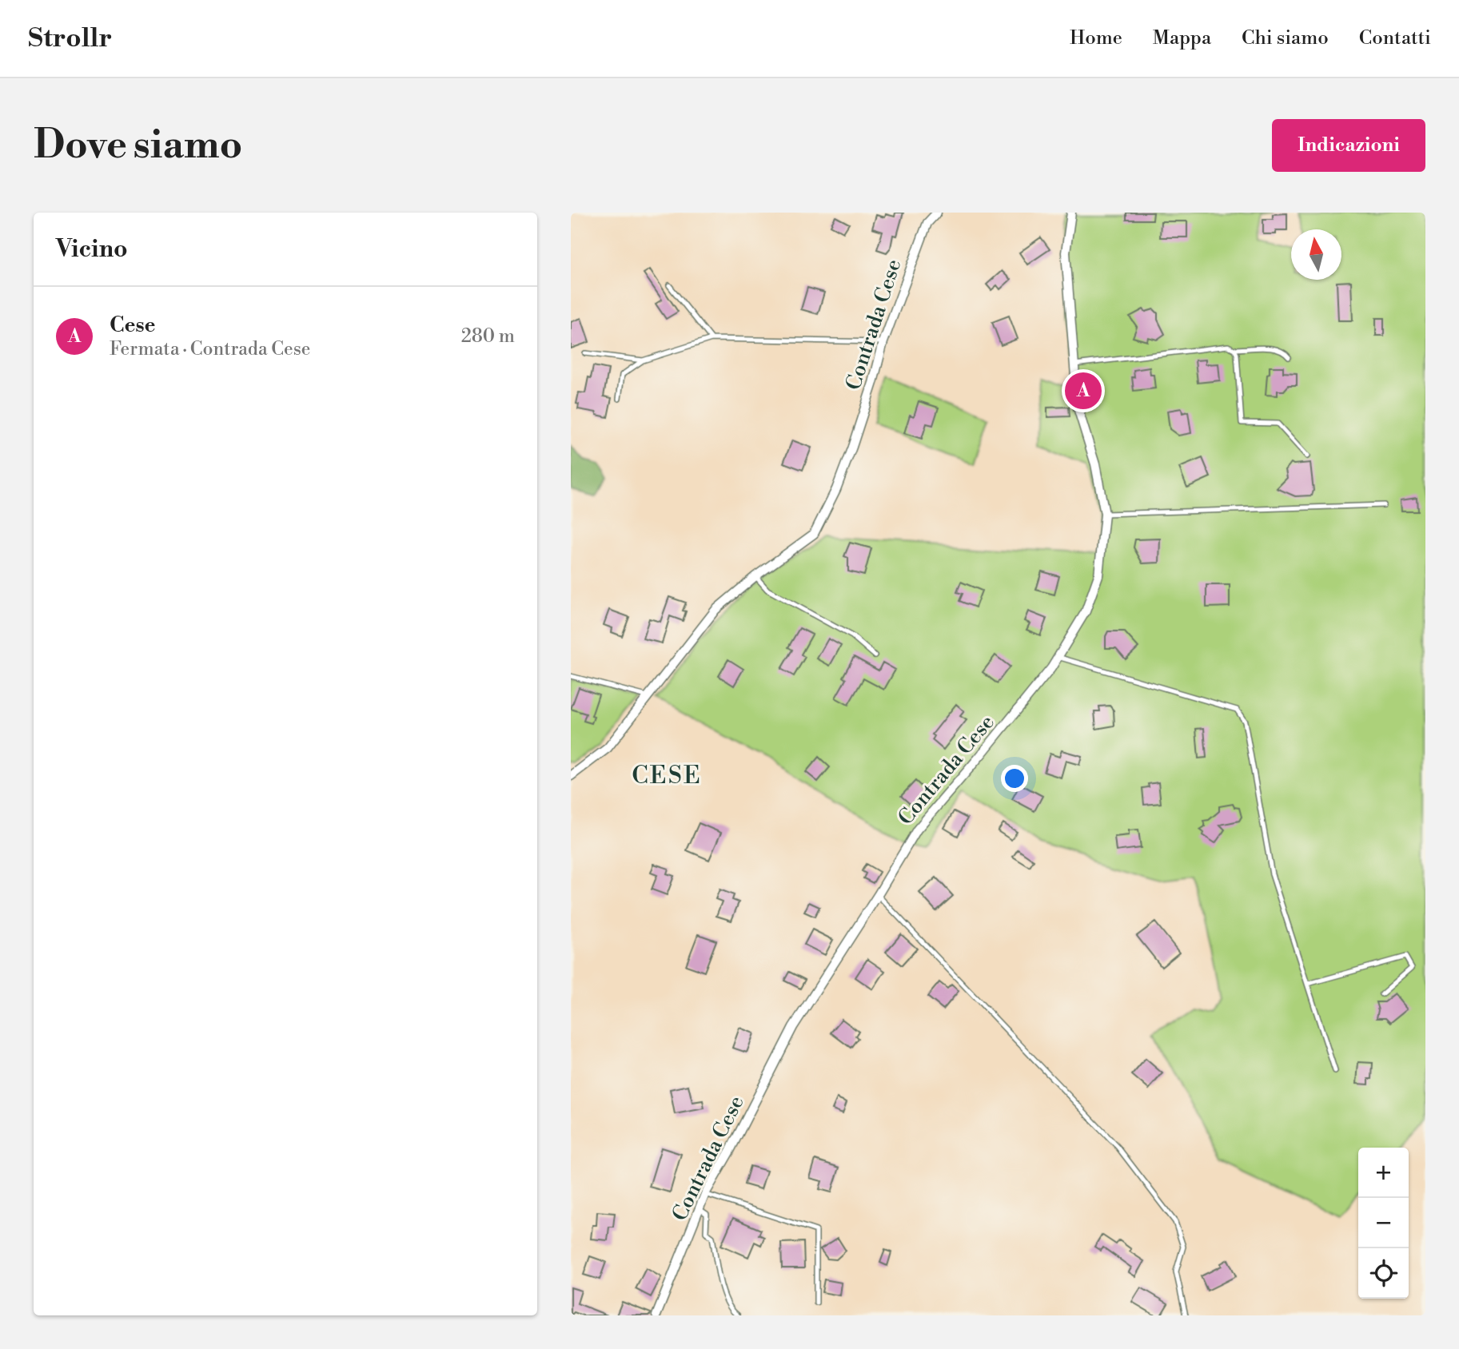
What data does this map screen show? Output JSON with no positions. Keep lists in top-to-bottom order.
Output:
{
  "streets": {
    "street": ["Contrada Cese"]
  },
  "districts": ["CESE"],
  "north": "top",
  "page": {
    "header": "Strollr",
    "nav": [
      "Home",
      "Mappa",
      "Chi siamo",
      "Contatti"
    ],
    "buttons": "Indicazioni",
    "title": "Dove siamo",
    "heading": "Vicino",
    "list": [
      {
        "mark": "A",
        "name": "Cese",
        "note": "Fermata · Contrada Cese",
        "value": "280 m"
      }
    ],
    "pins": "A",
    "map_buttons": ["+", "−"]
  }
}
